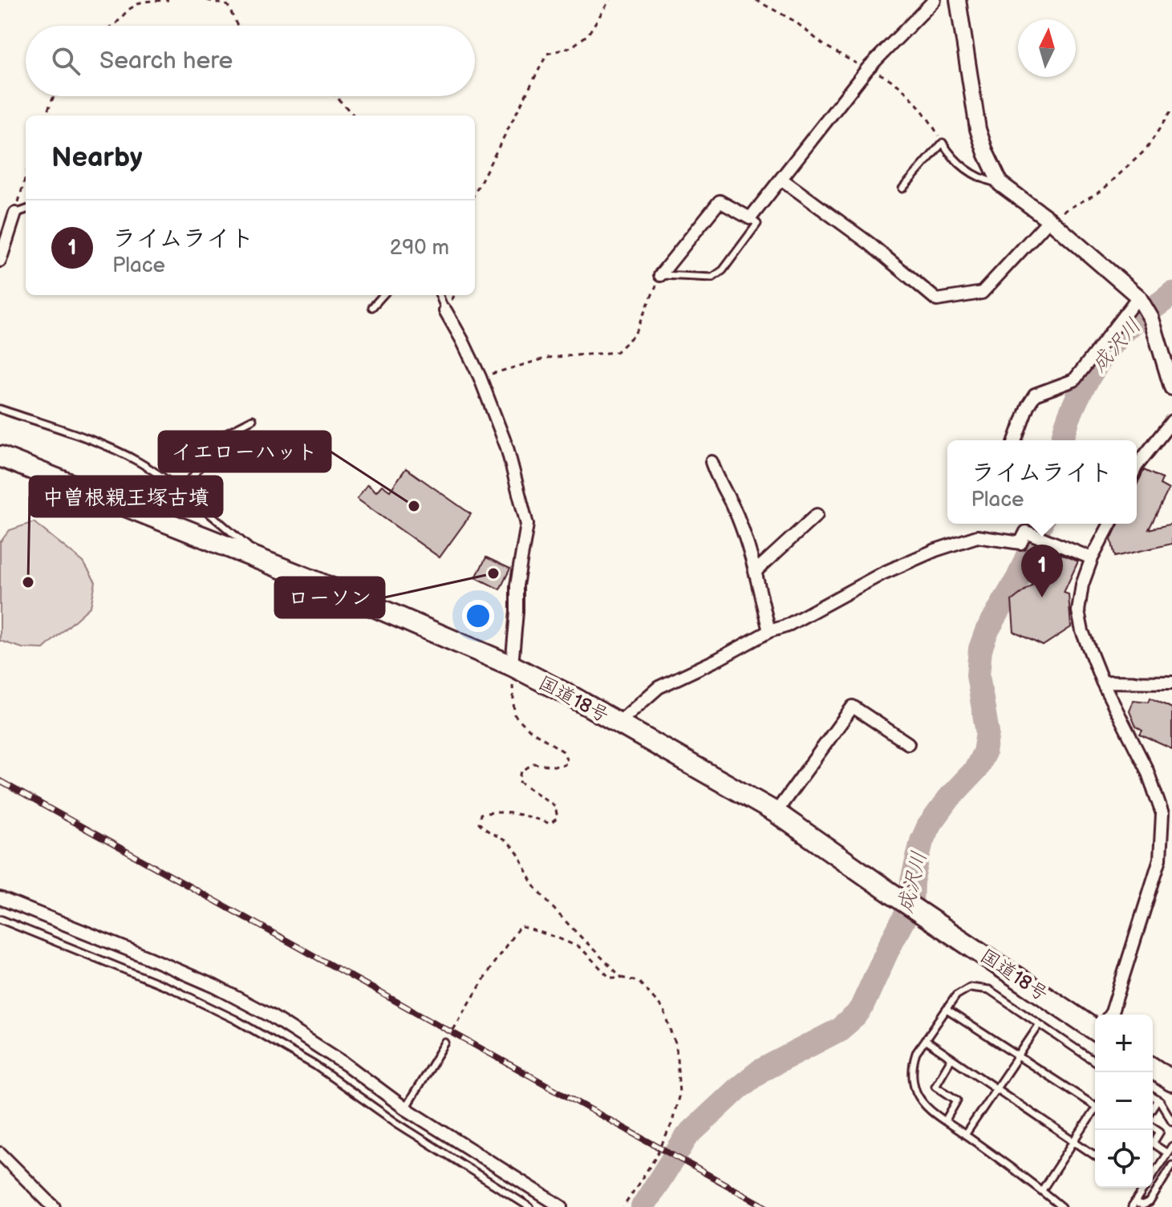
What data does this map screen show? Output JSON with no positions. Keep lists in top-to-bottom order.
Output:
{
  "streets": {
    "highway": ["国道18号"]
  },
  "water": ["成沢川"],
  "places": ["イエローハット", "ローソン", "中曽根親王塚古墳"],
  "north": "top",
  "page": {
    "search": "Search here",
    "heading": "Nearby",
    "list": [
      {
        "mark": "1",
        "name": "ライムライト",
        "note": "Place",
        "value": "290 m"
      }
    ],
    "popup": ["ライムライト", "Place"],
    "pins": "1",
    "map_buttons": ["+", "−"]
  }
}
